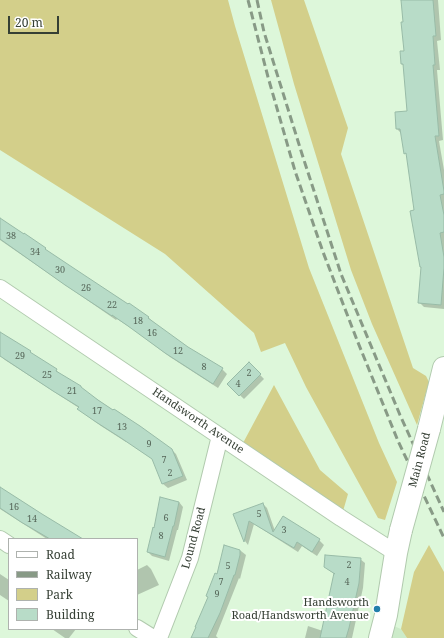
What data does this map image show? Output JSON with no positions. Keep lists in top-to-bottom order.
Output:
{
  "streets": {
    "main road": ["Main Road"],
    "street": ["Handsworth Avenue", "Lound Road"]
  },
  "crossings": [
    ["Handsworth Avenue", "Main Road"],
    ["Handsworth Avenue", "Lound Road"]
  ],
  "places": ["Handsworth Road/Handsworth Avenue"],
  "house_numbers": [
    "38",
    "34",
    "30",
    "26",
    "22",
    "18",
    "16",
    "12",
    "29",
    "8",
    "2",
    "25",
    "4",
    "21",
    "17",
    "13",
    "9",
    "7",
    "2",
    "16",
    "5",
    "6",
    "14",
    "3",
    "8",
    "2",
    "5",
    "7",
    "4",
    "9"
  ],
  "legend": [
    "Road",
    "Railway",
    "Park",
    "Building"
  ],
  "scale_bar": "20 m"
}
